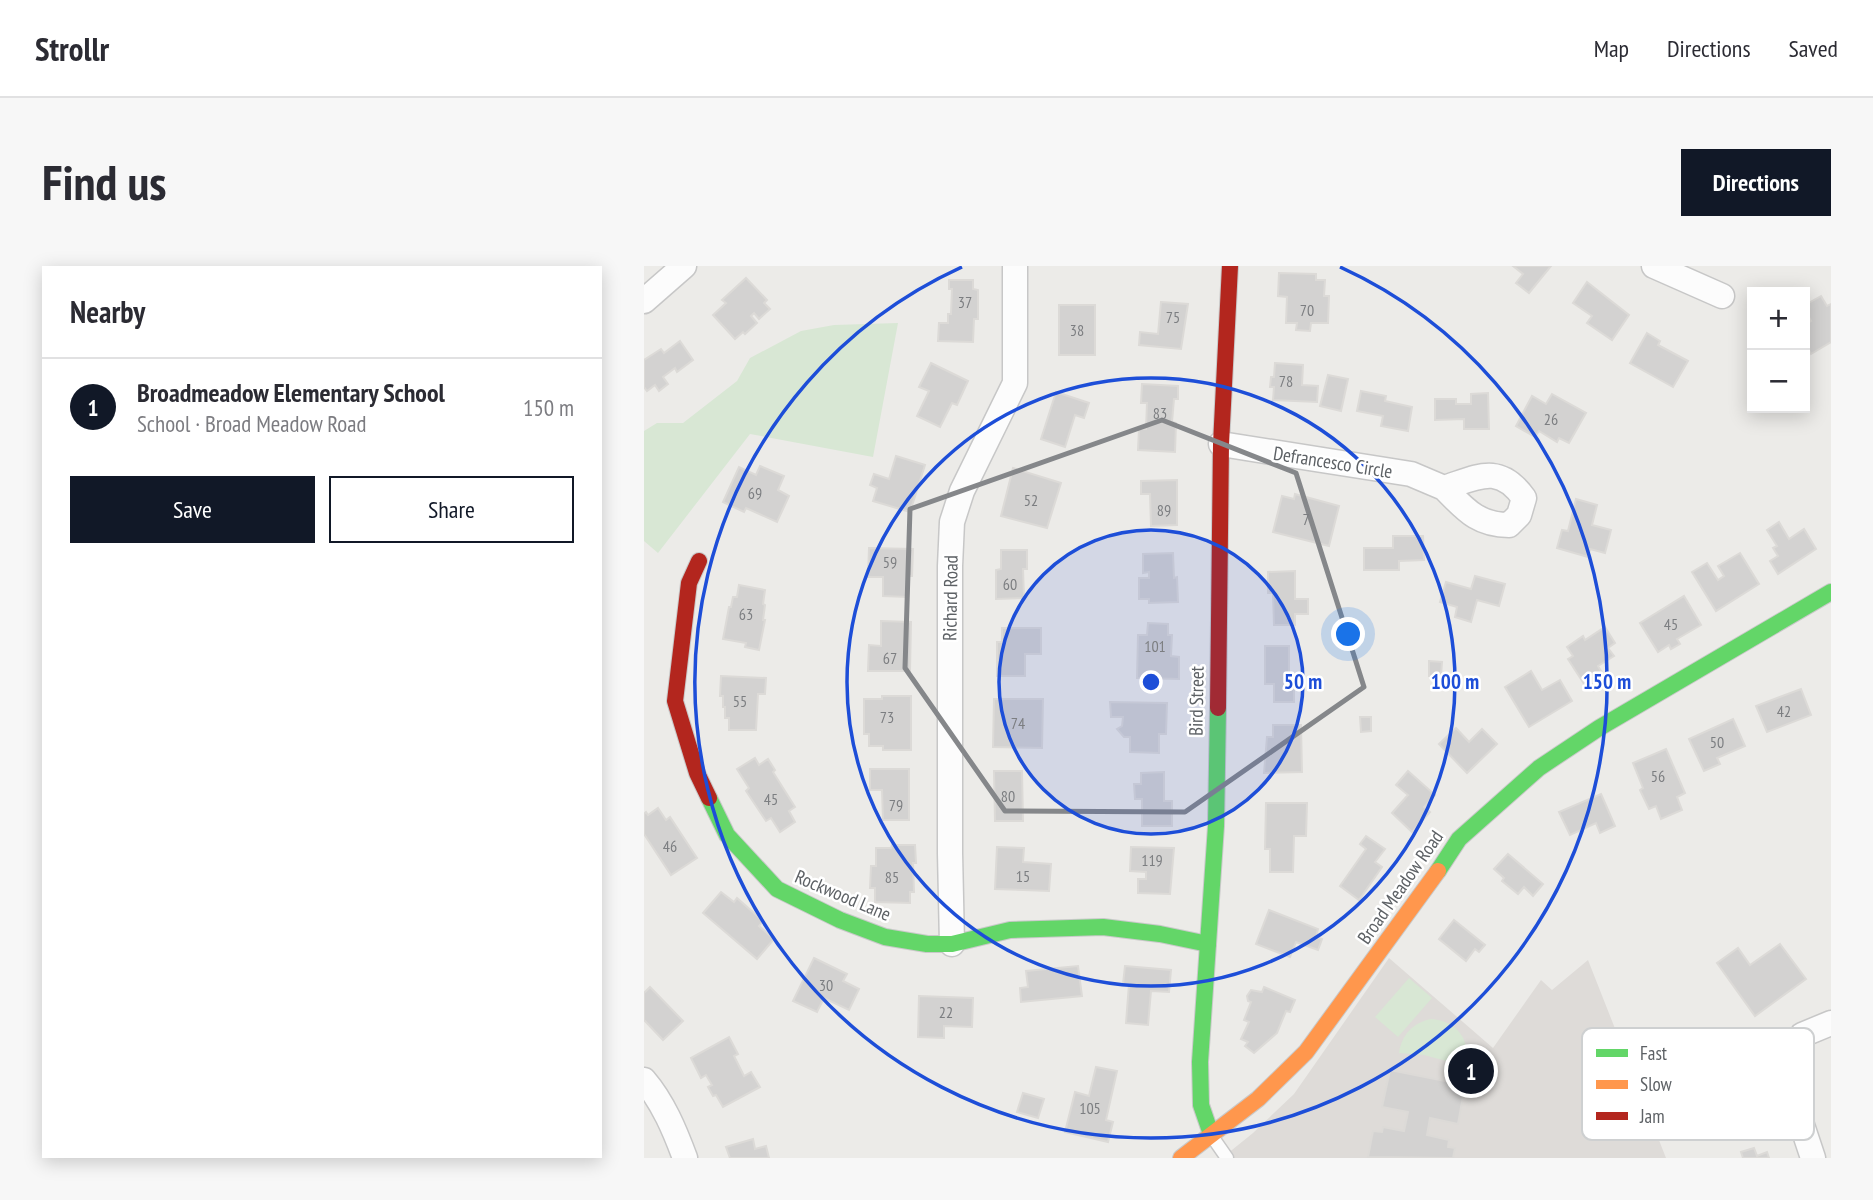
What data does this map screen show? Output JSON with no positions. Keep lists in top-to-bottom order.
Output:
{
  "streets": {
    "street": [
      "Defrancesco Circle",
      "Richard Road",
      "Bird Street",
      "Broad Meadow Road",
      "Rockwood Lane"
    ]
  },
  "crossings": [
    ["Defrancesco Circle", "Bird Street"],
    ["Richard Road", "Rockwood Lane"],
    ["Bird Street", "Broad Meadow Road"],
    ["Bird Street", "Rockwood Lane"]
  ],
  "house_numbers": [
    "37",
    "70",
    "75",
    "38",
    "78",
    "83",
    "26",
    "69",
    "52",
    "89",
    "7",
    "59",
    "60",
    "63",
    "45",
    "101",
    "67",
    "55",
    "42",
    "73",
    "74",
    "50",
    "56",
    "80",
    "45",
    "79",
    "46",
    "119",
    "15",
    "85",
    "30",
    "22",
    "105"
  ],
  "legend": ["Fast", "Slow", "Jam"],
  "page": {
    "header": "Strollr",
    "nav": ["Map", "Directions", "Saved"],
    "buttons": [
      "Directions",
      ["Save", "Share"]
    ],
    "title": "Find us",
    "heading": "Nearby",
    "map_buttons": ["+", "−"],
    "list": [
      {
        "mark": "1",
        "name": "Broadmeadow Elementary School",
        "note": "School · Broad Meadow Road",
        "value": "150 m"
      }
    ],
    "pins": "1"
  },
  "rings": ["50 m", "100 m", "150 m"]
}
